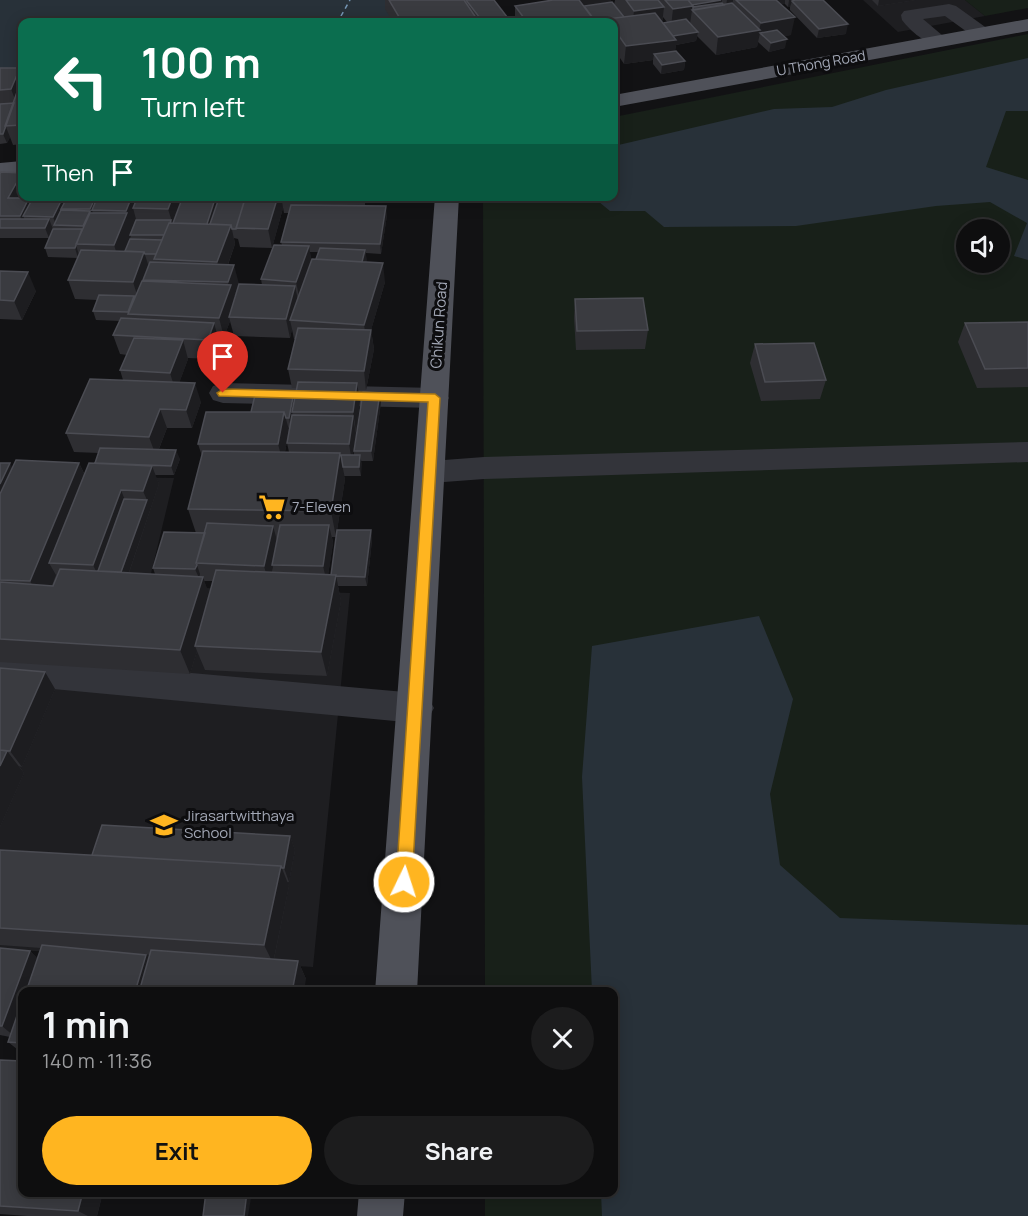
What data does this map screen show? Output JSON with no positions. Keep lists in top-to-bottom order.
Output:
{
  "streets": {
    "main road": ["U Thong Road", "Chikun Road"]
  },
  "places": {
    "supermarket": ["7-Eleven"],
    "school or university": ["Jirasartwitthaya School"]
  },
  "page": {
    "turn": ["100 m", "Turn left"],
    "then": "Then",
    "heading": ["1 min", "140 m · 11:36"],
    "buttons": ["Exit", "Share"]
  }
}
